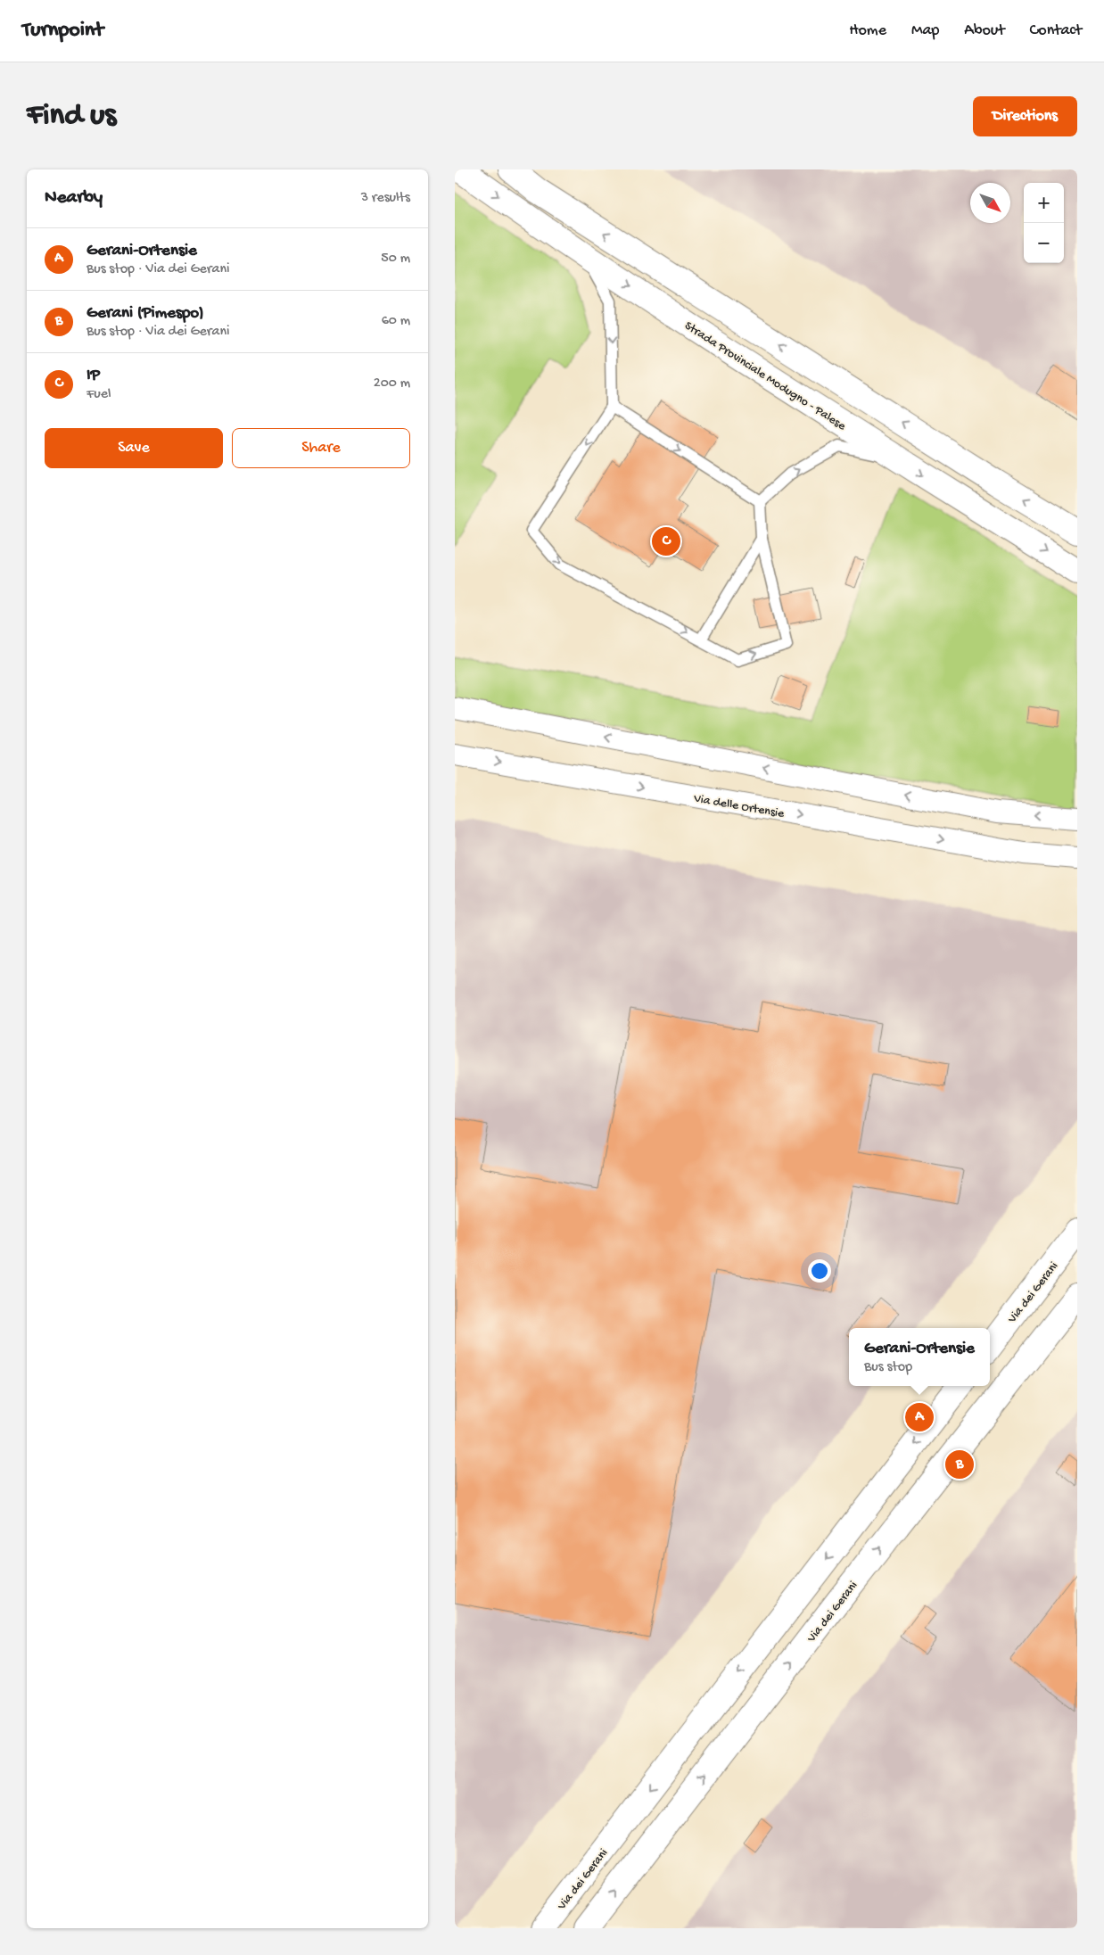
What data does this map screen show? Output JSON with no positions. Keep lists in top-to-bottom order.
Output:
{
  "streets": {
    "street": ["Strada Provinciale Modugno - Palese", "Via delle Ortensie", "Via dei Gerani"]
  },
  "north": "bottom right",
  "page": {
    "header": "Turnpoint",
    "nav": [
      "Home",
      "Map",
      "About",
      "Contact"
    ],
    "buttons": [
      "Directions",
      ["Save", "Share"]
    ],
    "title": "Find us",
    "heading": ["Nearby", "3 results"],
    "map_buttons": ["+", "−"],
    "list": [
      {
        "mark": "A",
        "name": "Gerani-Ortensie",
        "note": "Bus stop · Via dei Gerani",
        "value": "50 m"
      },
      {
        "mark": "B",
        "name": "Gerani (Pimespo)",
        "note": "Bus stop · Via dei Gerani",
        "value": "60 m"
      },
      {
        "mark": "C",
        "name": "IP",
        "note": "Fuel",
        "value": "200 m"
      }
    ],
    "pins": ["C", "A", "B"],
    "popup": ["Gerani-Ortensie", "Bus stop"]
  }
}
